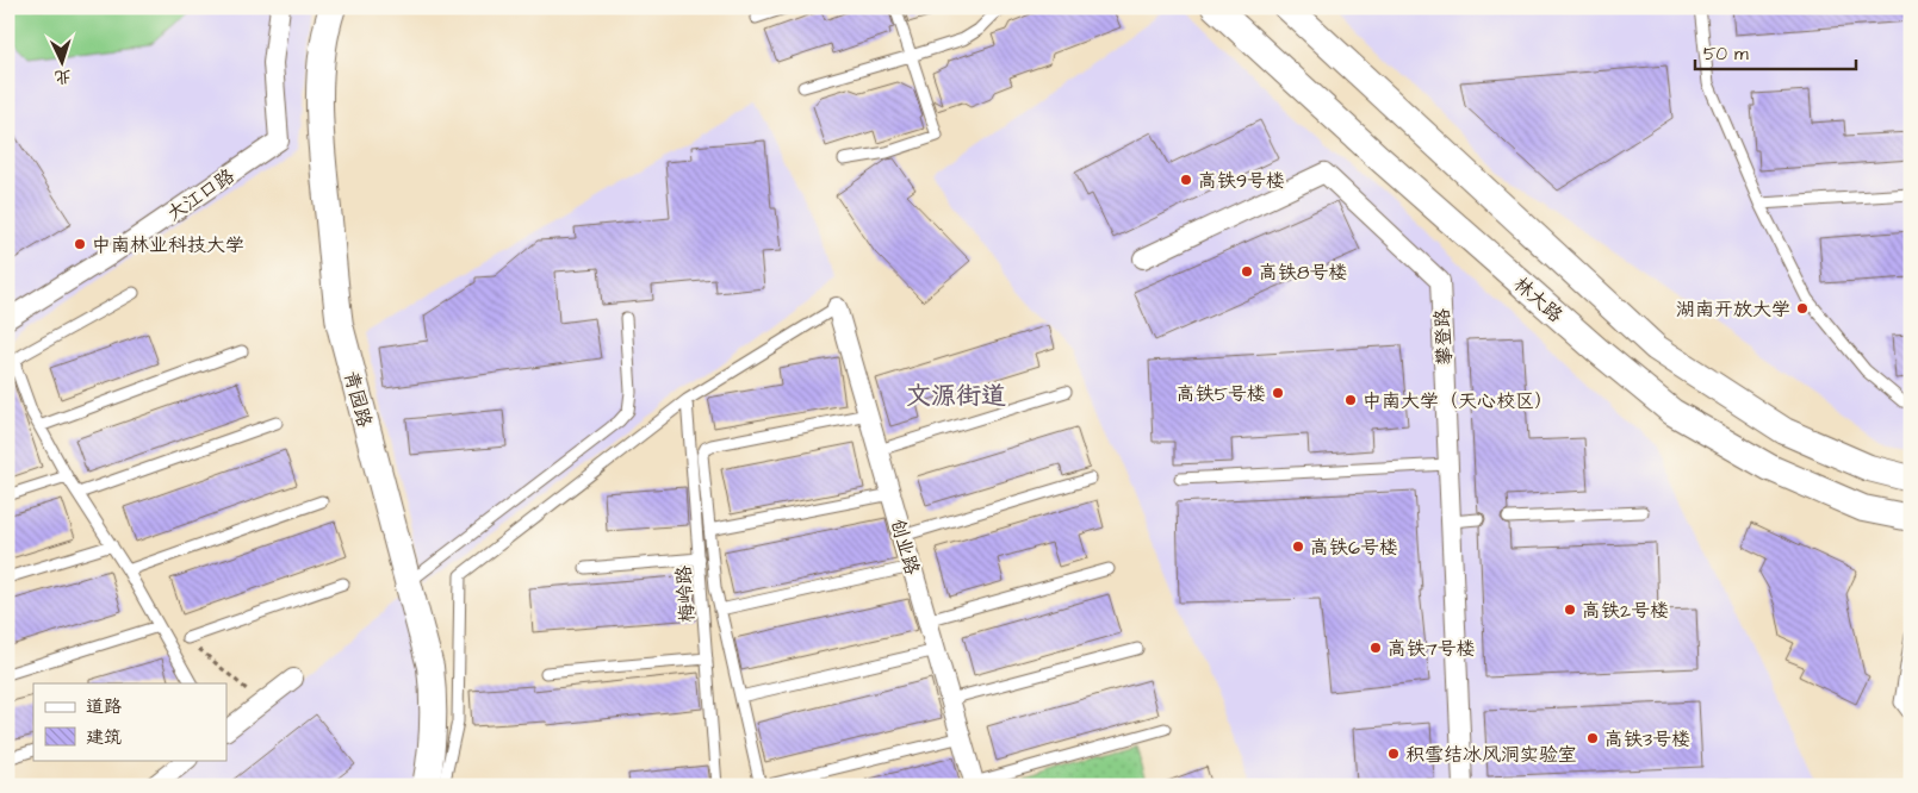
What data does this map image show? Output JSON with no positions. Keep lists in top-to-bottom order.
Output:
{
  "streets": {
    "main road": ["林大路", "青园路"],
    "street": ["大江口路", "攀登路", "创业路"],
    "lane": ["梅岭路"]
  },
  "districts": ["文源街道"],
  "places": [
    "高铁9号楼",
    "中南林业科技大学",
    "高铁8号楼",
    "湖南开放大学",
    "高铁5号楼",
    "中南大学（天心校区）",
    "高铁6号楼",
    "高铁2号楼",
    "高铁7号楼",
    "高铁3号楼",
    "积雪结冰风洞实验室"
  ],
  "legend": ["道路", "建筑"],
  "scale_bar": "50 m",
  "north": "bottom"
}
